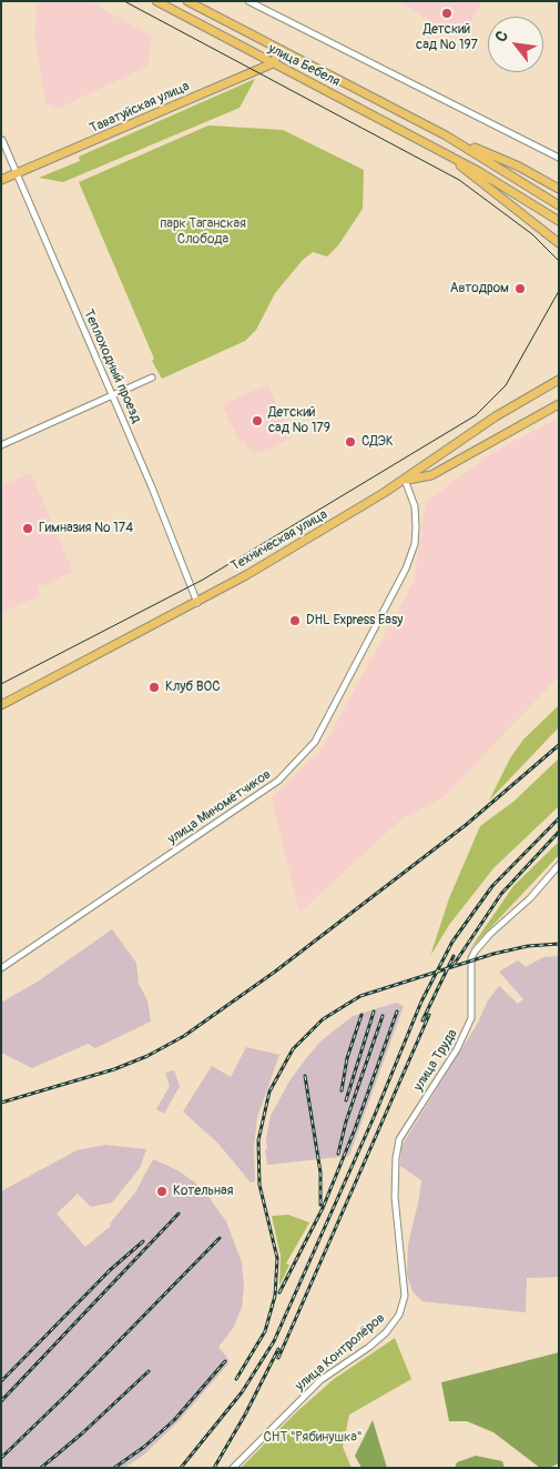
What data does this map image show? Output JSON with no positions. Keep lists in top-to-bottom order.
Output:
{
  "streets": {
    "main road": ["улица Бебеля", "Таватуйская улица", "Техническая улица"],
    "street": [
      "Теплоходный проезд",
      "улица Миномётчиков",
      "улица Труда",
      "улица Контролёров"
    ]
  },
  "crossings": [
    ["улица Бебеля", "Таватуйская улица"],
    ["Таватуйская улица", "Теплоходный проезд"],
    ["Теплоходный проезд", "Техническая улица"],
    ["Техническая улица", "улица Миномётчиков"],
    ["улица Труда", "улица Контролёров"]
  ],
  "parks": ["парк Таганская Слобода", "СНТ \"Рябинушка\""],
  "places": [
    "Детский сад № 197",
    "Автодром",
    "Детский сад № 179",
    "СДЭК",
    "Гимназия № 174",
    "DHL Express Easy",
    "Клуб ВОС",
    "Котельная"
  ],
  "north": "top left"
}
